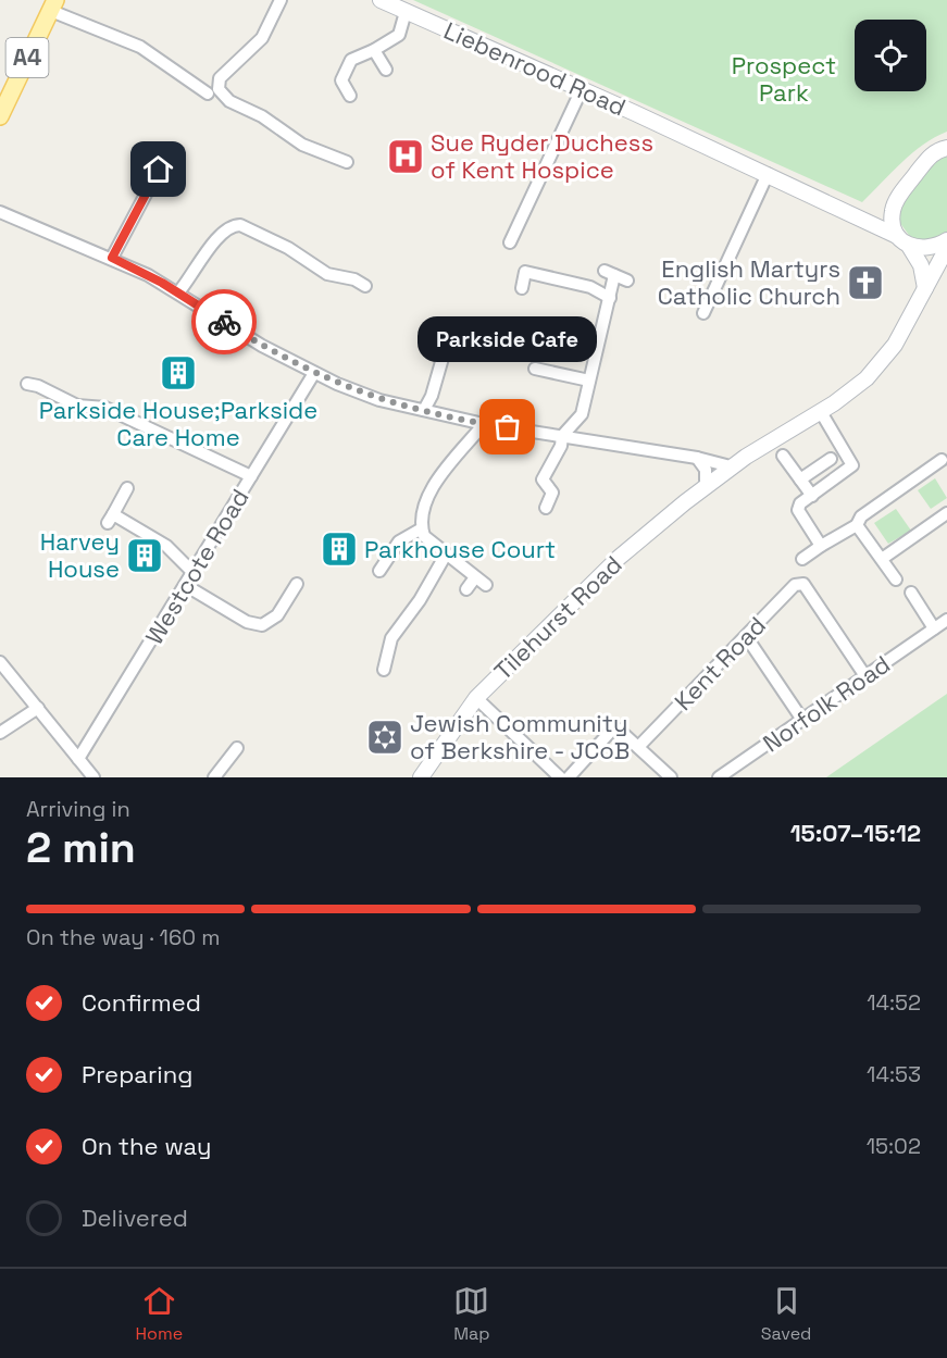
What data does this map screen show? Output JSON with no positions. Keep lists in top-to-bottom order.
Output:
{
  "streets": {
    "main road": ["A4"],
    "street": [
      "Liebenrood Road",
      "Westcote Road",
      "Tilehurst Road",
      "Kent Road",
      "Norfolk Road"
    ]
  },
  "crossings": [
    ["Kent Road", "Norfolk Road"]
  ],
  "parks": ["Prospect Park"],
  "places": {
    "hospital": ["Sue Ryder Duchess of Kent Hospice"],
    "church": ["English Martyrs Catholic Church"],
    "building": ["Parkside House;Parkside Care Home", "Parkhouse Court", "Harvey House"],
    "other": ["Parkside Cafe"],
    "synagogue": ["Jewish Community of Berkshire - JCoB"]
  },
  "page": {
    "bubble": "Parkside Cafe",
    "heading": ["2 min", "Arriving in", "15:07–15:12"],
    "bar": "On the way · 160 m",
    "list": [
      ["Confirmed", "14:52"],
      ["Preparing", "14:53"],
      ["On the way", "15:02"],
      "Delivered"
    ],
    "tabs": ["Home", "Map", "Saved"]
  }
}
